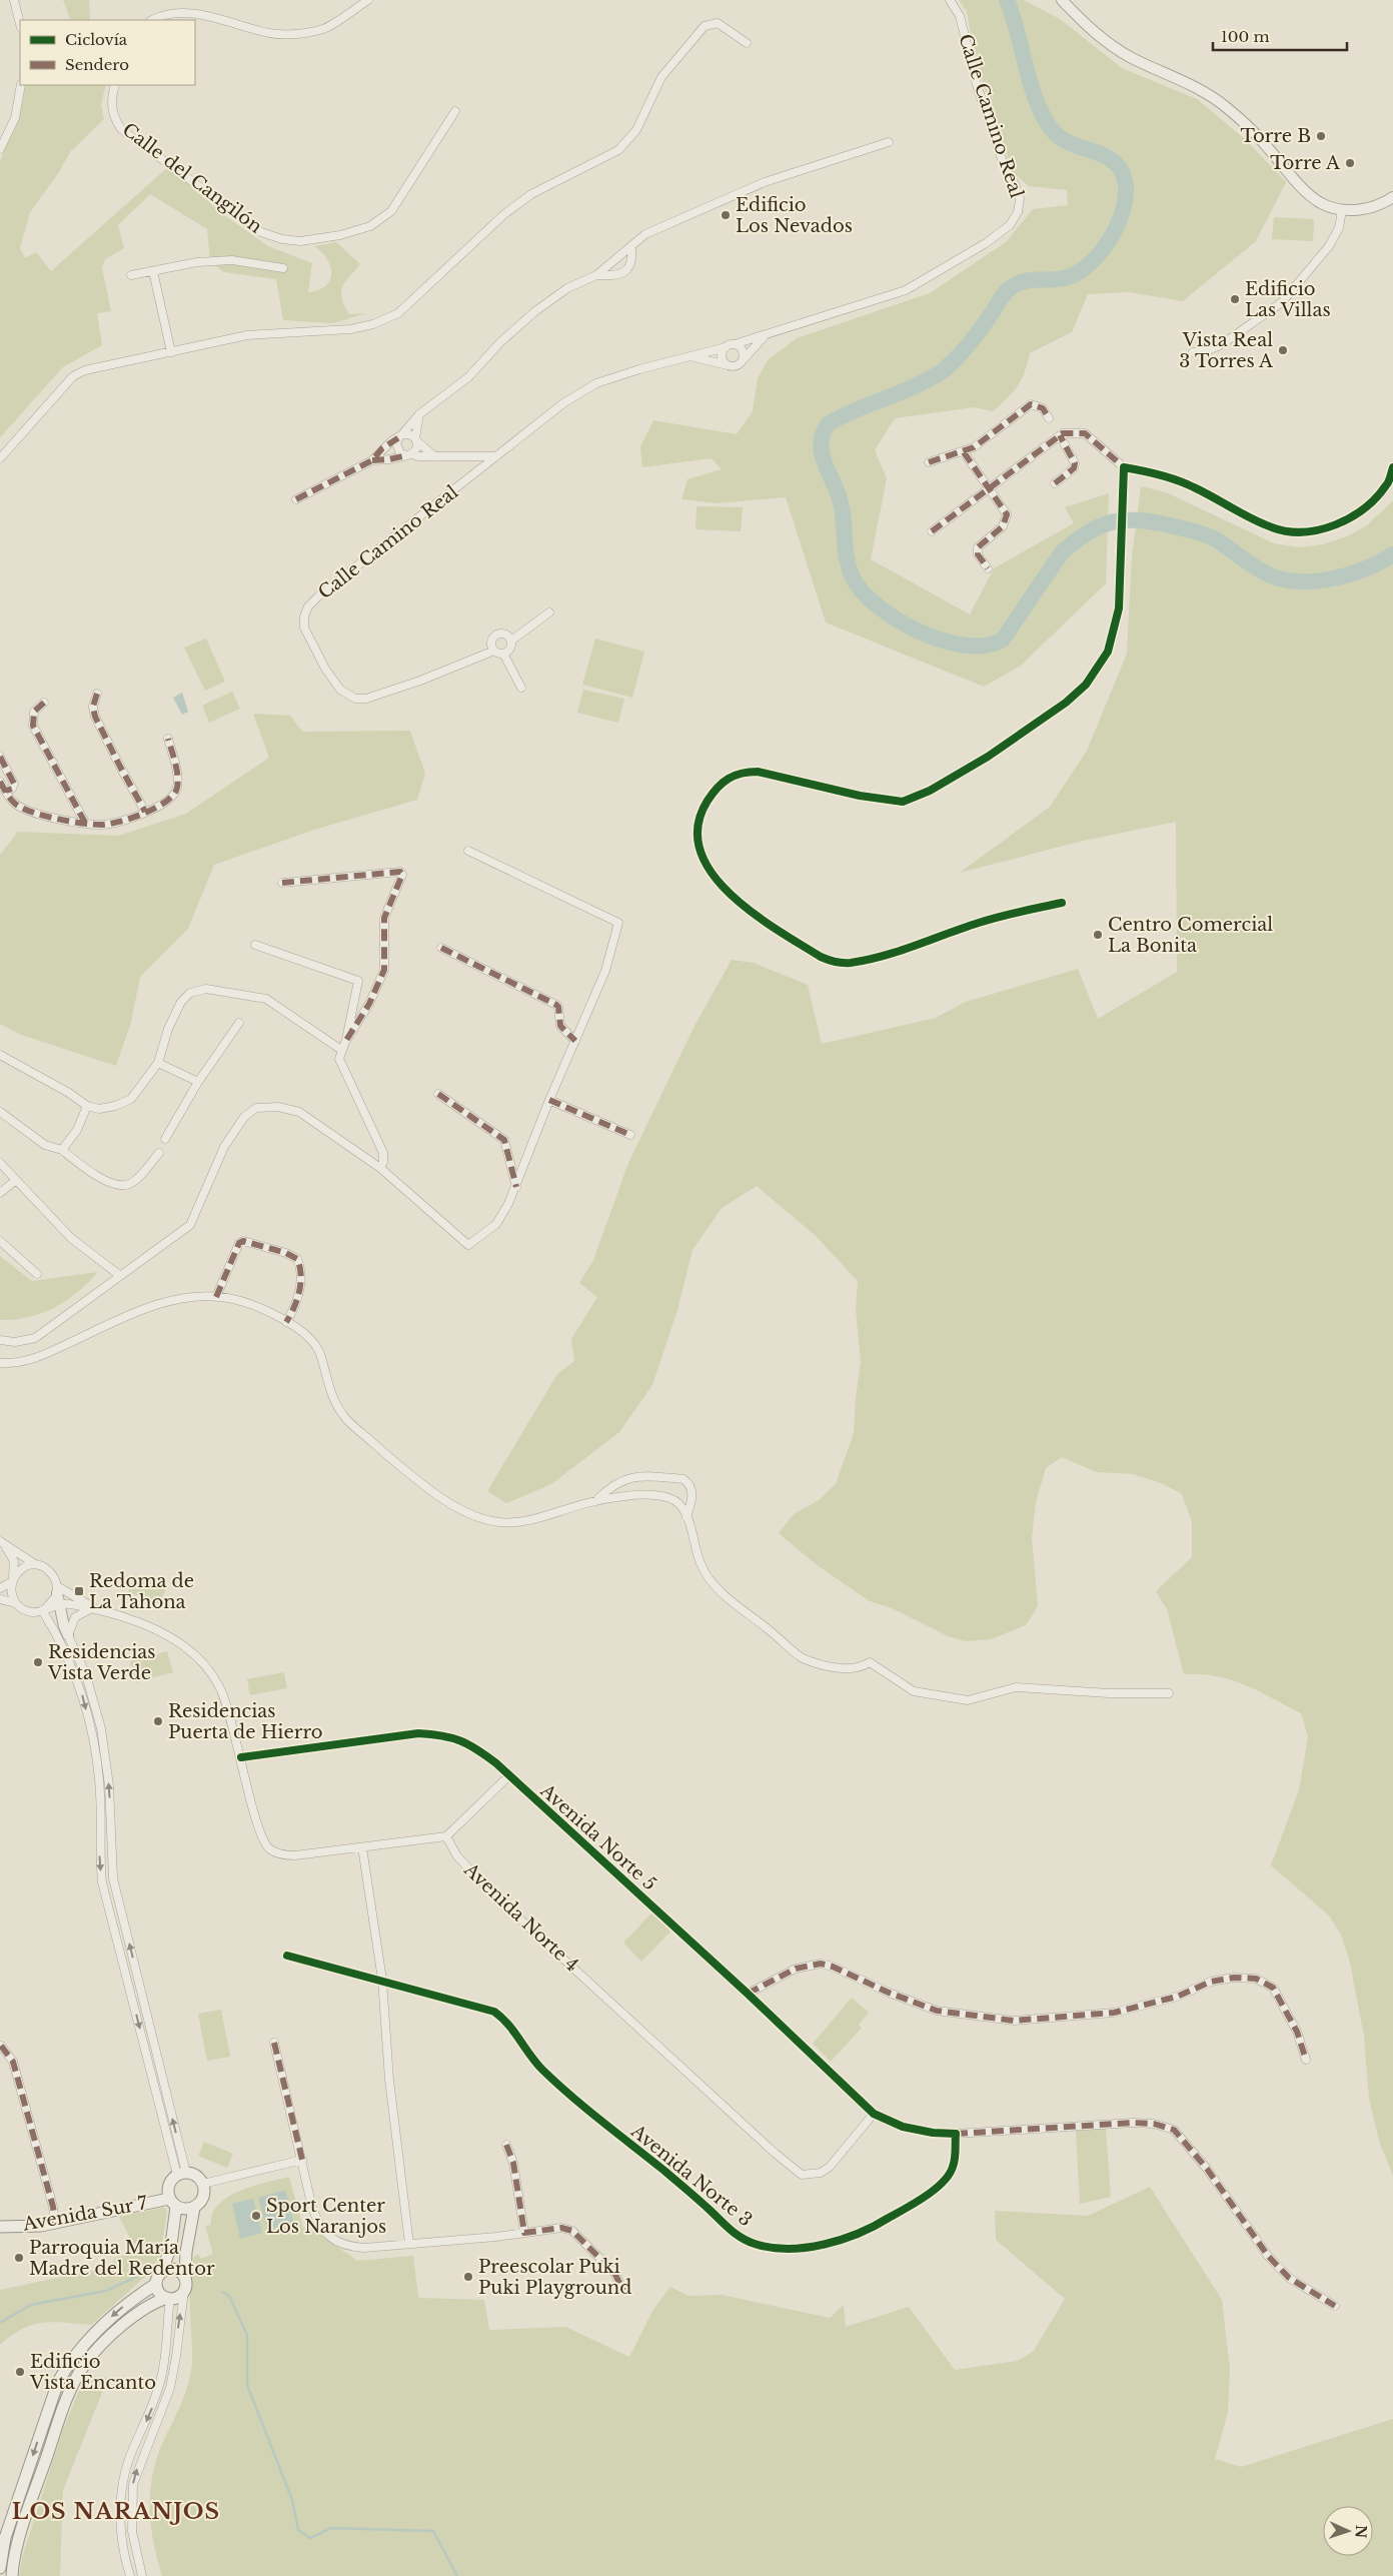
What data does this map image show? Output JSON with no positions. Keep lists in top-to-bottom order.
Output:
{
  "streets": {
    "main road": ["Avenida Sur 7"],
    "street": [
      "Calle Camino Real",
      "Calle del Cangilón",
      "Avenida Norte 5",
      "Avenida Norte 4",
      "Avenida Norte 3"
    ]
  },
  "crossings": [
    ["Avenida Norte 5", "Avenida Norte 4"]
  ],
  "districts": ["LOS NARANJOS"],
  "places": {
    "other": [
      "Torre B",
      "Torre A",
      "Edificio Los Nevados",
      "Edificio Las Villas",
      "Vista Real 3 Torres A",
      "Centro Comercial La Bonita",
      "Residencias Vista Verde",
      "Residencias Puerta de Hierro",
      "Sport Center Los Naranjos",
      "Parroquia María Madre del Redentor",
      "Preescolar Puki Puki Playground",
      "Edificio Vista Encanto"
    ],
    "transit": ["Redoma de La Tahona"]
  },
  "legend": ["Ciclovía", "Sendero"],
  "scale_bar": "100 m",
  "north": "right"
}
